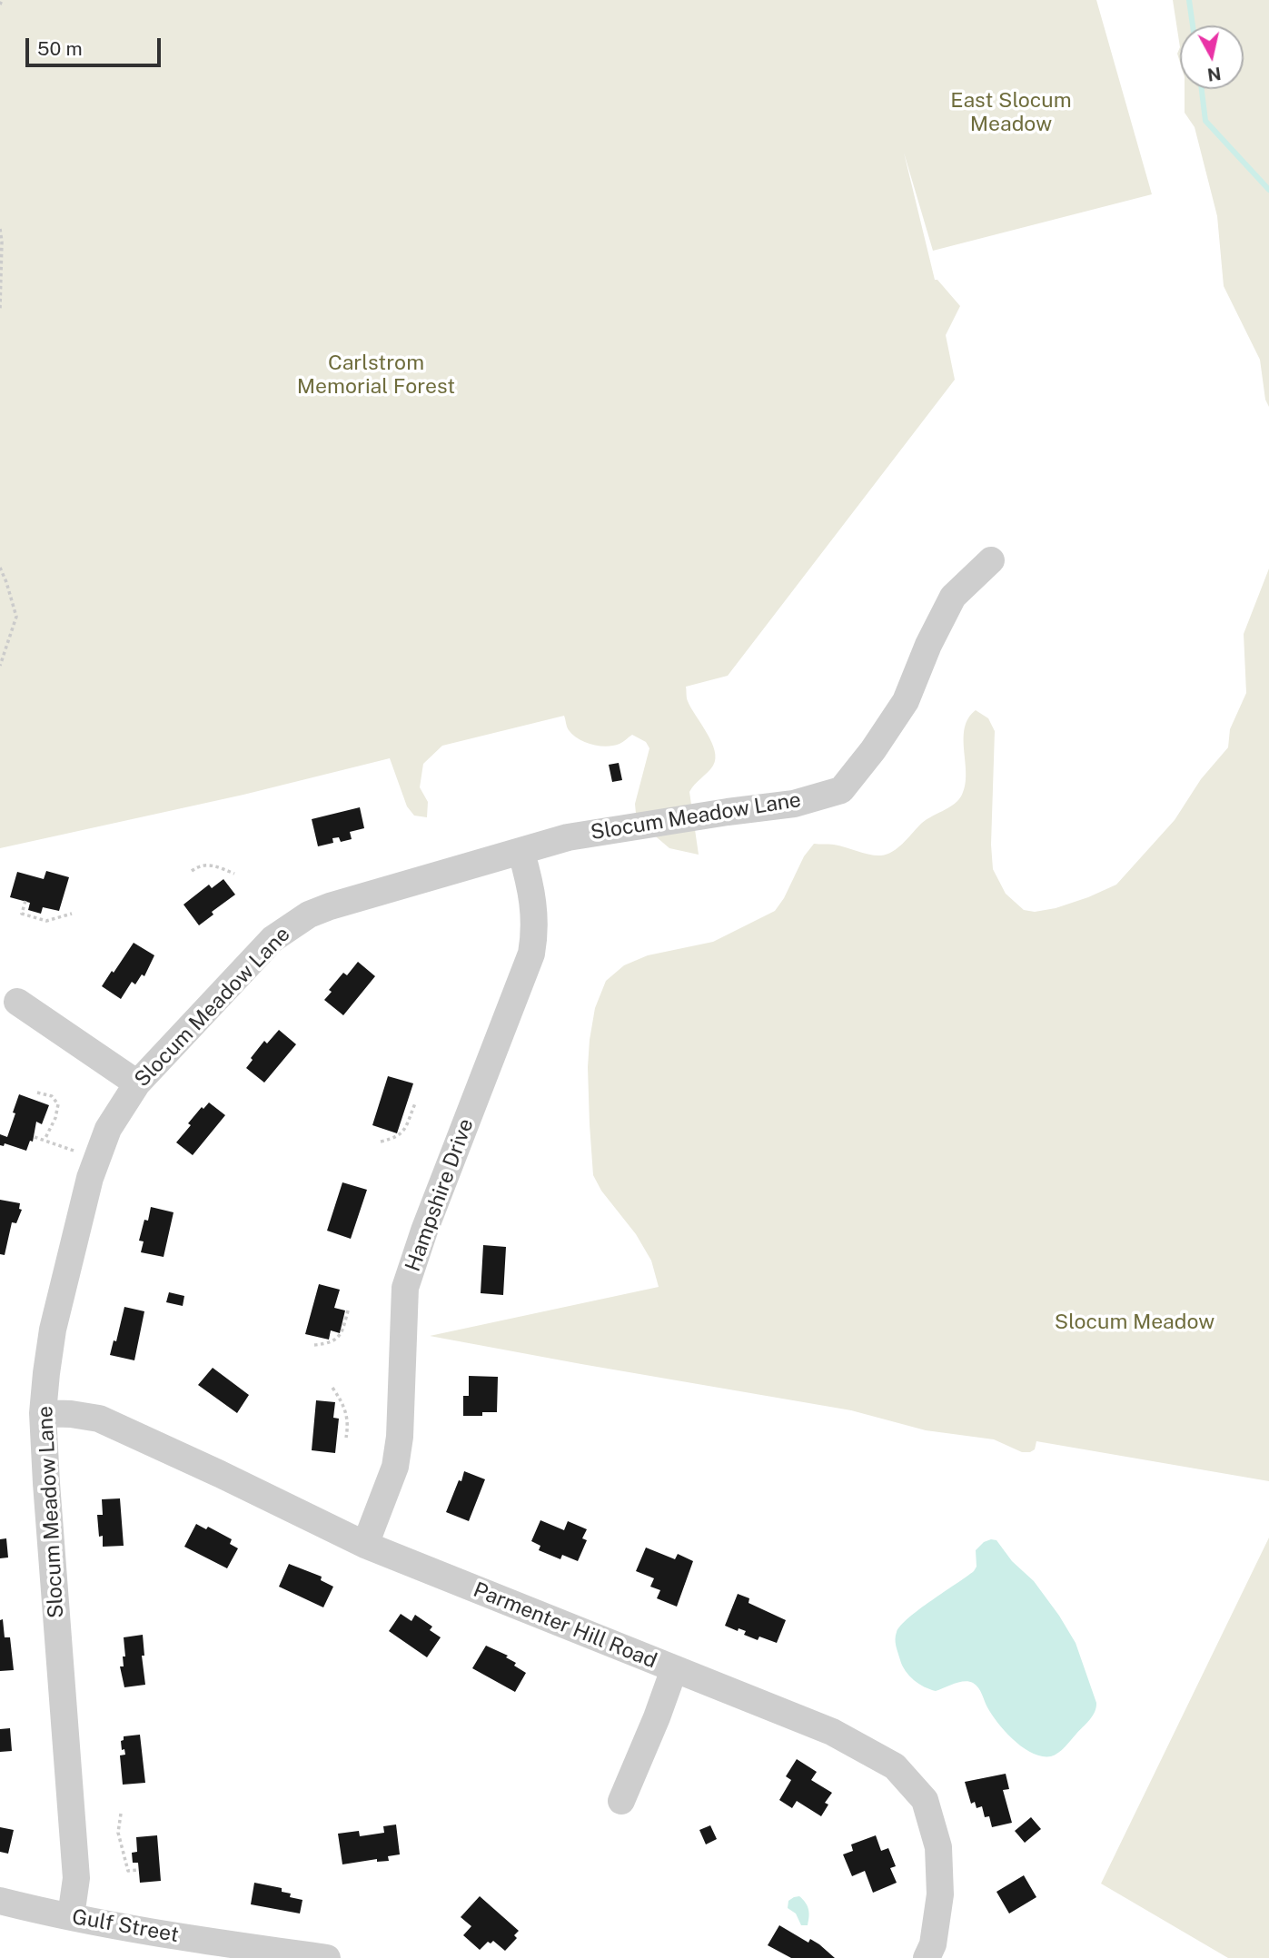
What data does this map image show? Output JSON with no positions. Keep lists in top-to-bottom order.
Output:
{
  "streets": {
    "street": [
      "Slocum Meadow Lane",
      "Hampshire Drive",
      "Parmenter Hill Road",
      "Gulf Street"
    ]
  },
  "crossings": [
    ["Slocum Meadow Lane", "Hampshire Drive"],
    ["Slocum Meadow Lane", "Parmenter Hill Road"],
    ["Slocum Meadow Lane", "Gulf Street"],
    ["Hampshire Drive", "Parmenter Hill Road"]
  ],
  "parks": ["East Slocum Meadow", "Carlstrom Memorial Forest", "Slocum Meadow"],
  "scale_bar": "50 m",
  "north": "bottom"
}
